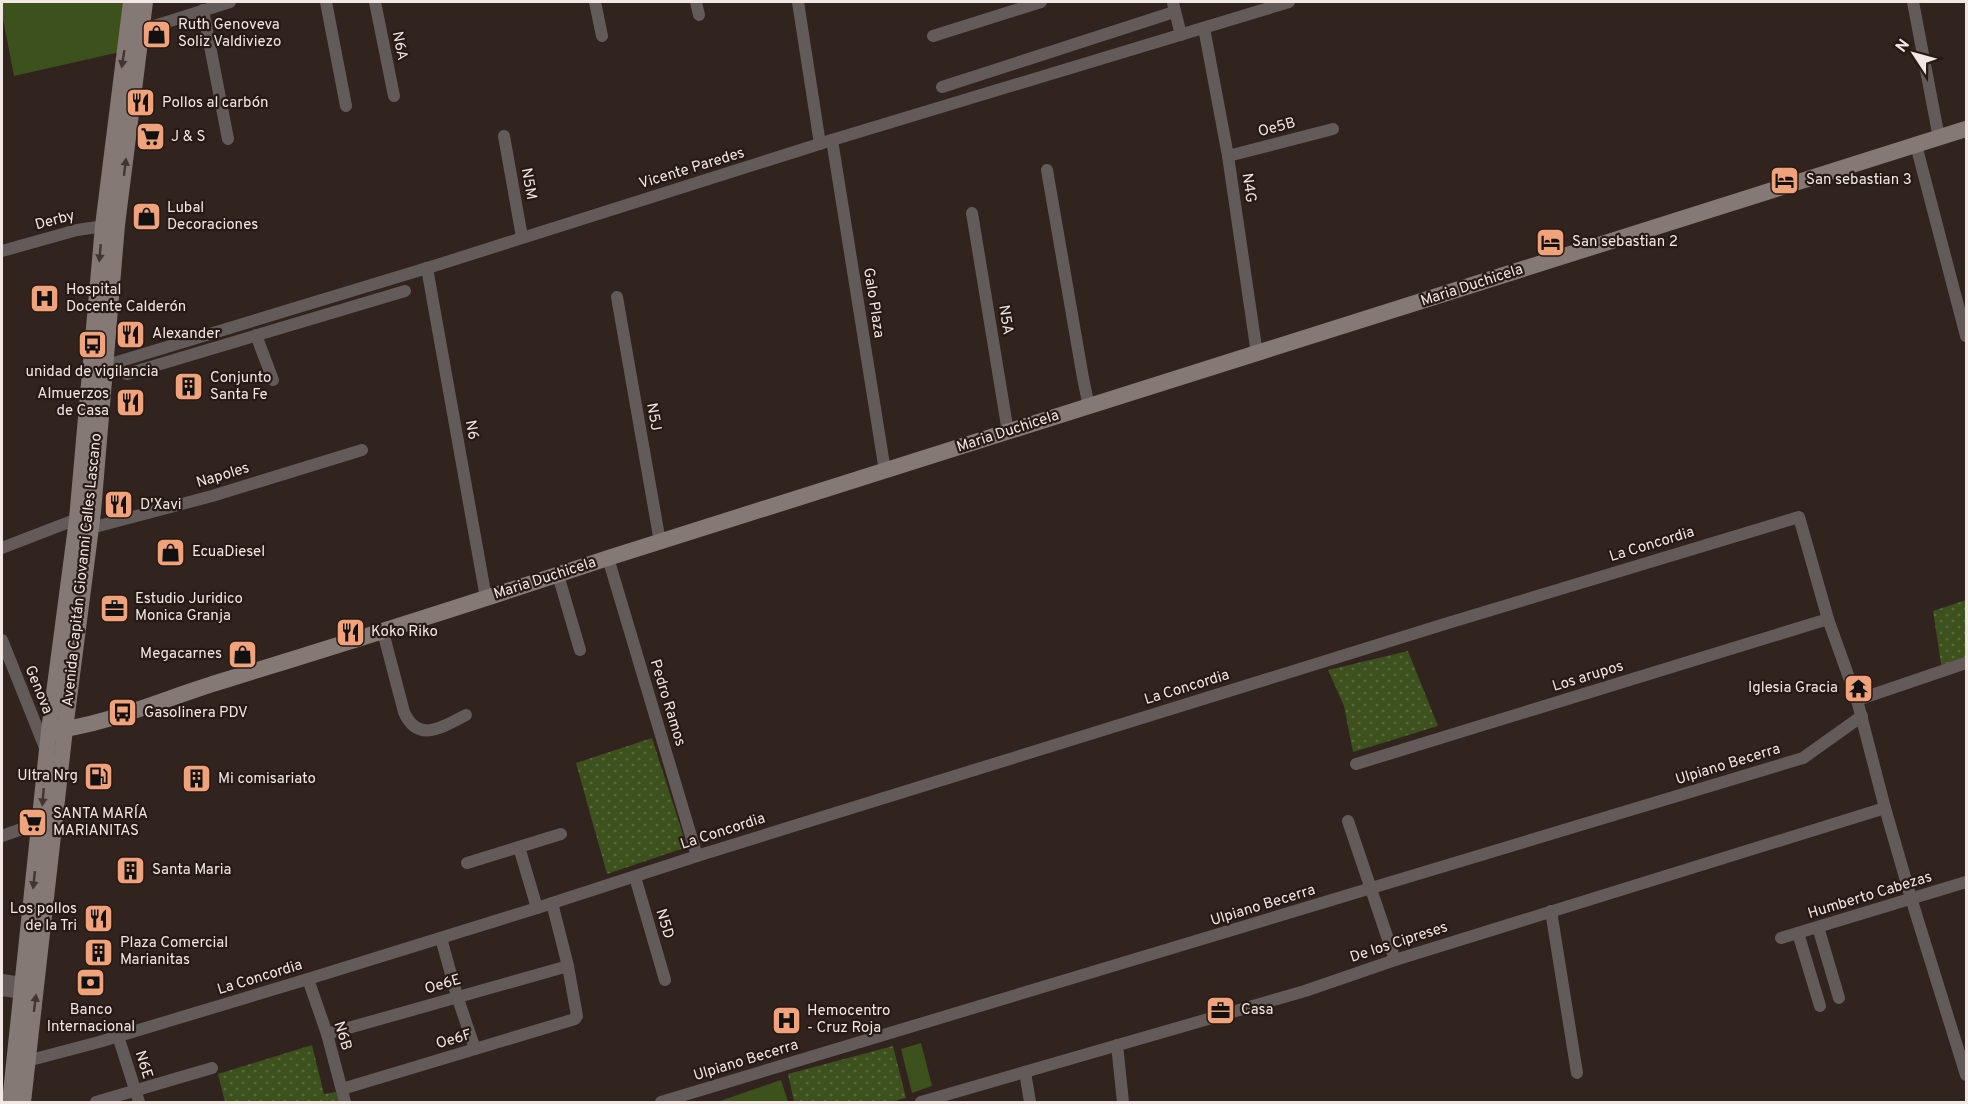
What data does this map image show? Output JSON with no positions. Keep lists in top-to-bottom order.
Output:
{
  "streets": {
    "main road": ["Maria Duchicela", "Avenida Capitán Giovanni Calles Lascano"],
    "street": [
      "N6A",
      "Oe5B",
      "Vicente Paredes",
      "N5M",
      "N4G",
      "Derby",
      "Galo Plaza",
      "N5A",
      "N5J",
      "N6",
      "Napoles",
      "La Concordia",
      "Los arupos",
      "Genova",
      "Pedro Ramos",
      "Ulpiano Becerra",
      "Humberto Cabezas",
      "N5D",
      "De los Cipreses",
      "Oe6E",
      "N6B",
      "Oe6F",
      "N6E"
    ]
  },
  "crossings": [
    ["Oe5B", "N4G"],
    ["Vicente Paredes", "N5M"],
    ["Vicente Paredes", "N4G"],
    ["Vicente Paredes", "Galo Plaza"],
    ["Vicente Paredes", "N6"],
    ["Vicente Paredes", "Avenida Capitán Giovanni Calles Lascano"],
    ["N4G", "Maria Duchicela"],
    ["Derby", "Avenida Capitán Giovanni Calles Lascano"],
    ["Maria Duchicela", "Galo Plaza"],
    ["Maria Duchicela", "N5A"],
    ["Maria Duchicela", "N5J"],
    ["Maria Duchicela", "N6"],
    ["Maria Duchicela", "Avenida Capitán Giovanni Calles Lascano"],
    ["Maria Duchicela", "Pedro Ramos"],
    ["Napoles", "Avenida Capitán Giovanni Calles Lascano"],
    ["La Concordia", "Avenida Capitán Giovanni Calles Lascano"],
    ["La Concordia", "Los arupos"],
    ["La Concordia", "Pedro Ramos"],
    ["La Concordia", "Ulpiano Becerra"],
    ["La Concordia", "Humberto Cabezas"],
    ["La Concordia", "N5D"],
    ["La Concordia", "De los Cipreses"],
    ["La Concordia", "N6B"],
    ["La Concordia", "N6E"],
    ["Avenida Capitán Giovanni Calles Lascano", "Genova"],
    ["Oe6E", "N6B"],
    ["Oe6E", "Oe6F"],
    ["N6B", "Oe6F"]
  ],
  "places": {
    "shop": [
      "Ruth Genoveva Soliz Valdiviezo",
      "Lubal Decoraciones",
      "EcuaDiesel",
      "Megacarnes"
    ],
    "restaurant": [
      "Pollos al carbón",
      "Alexander",
      "Almuerzos de Casa",
      "D'Xavi",
      "Koko Riko",
      "Los pollos de la Tri"
    ],
    "supermarket": ["J & S", "SANTA MARÍA MARIANITAS"],
    "hotel": ["San sebastian 3", "San sebastian 2"],
    "hospital": ["Hospital Docente Calderón", "Hemocentro - Cruz Roja"],
    "bus stop": ["unidad de vigilancia", "Gasolinera PDV"],
    "building": [
      "Conjunto Santa Fe",
      "Mi comisariato",
      "Santa Maria",
      "Plaza Comercial Marianitas"
    ],
    "office": ["Estudio Juridico Monica Granja", "Casa"],
    "temple": ["Iglesia Gracia"],
    "fuel station": ["Ultra Nrg"],
    "bank": ["Banco Internacional"]
  },
  "north": "top left"
}
